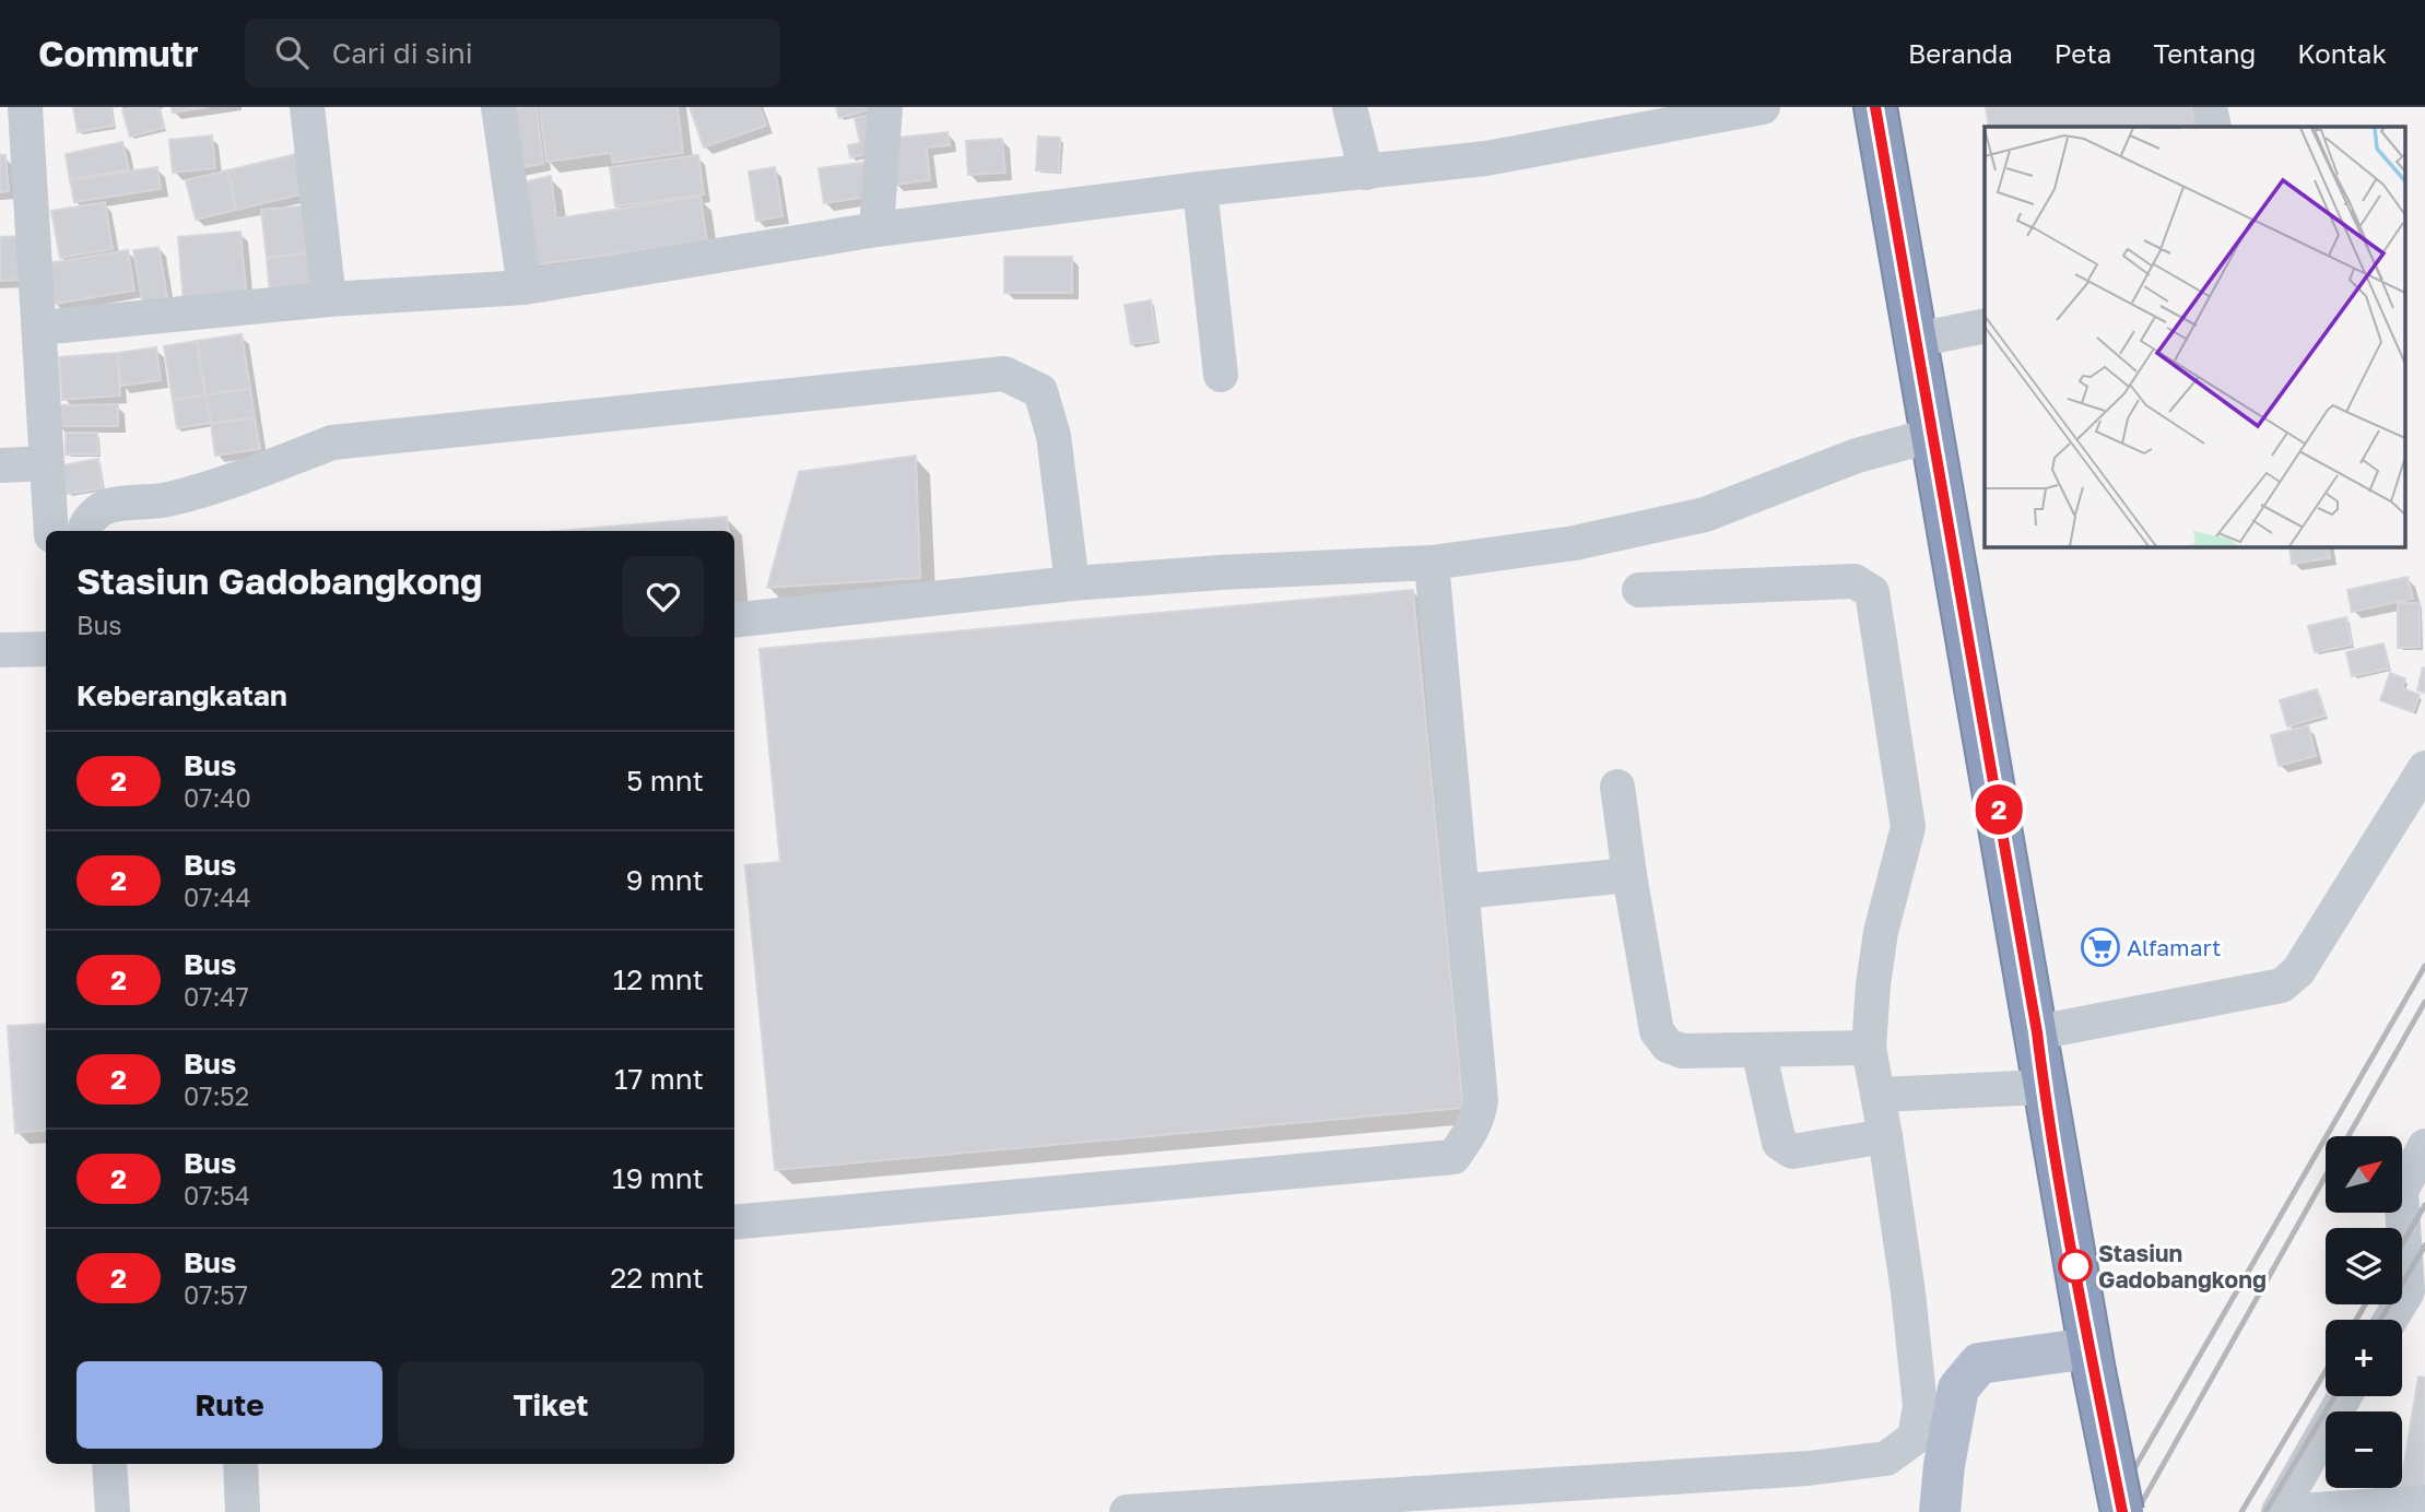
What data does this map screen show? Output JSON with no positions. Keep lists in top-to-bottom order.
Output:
{
  "places": {
    "supermarket": ["Alfamart"],
    "other": ["Stasiun Gadobangkong"]
  },
  "lines": ["bus line 2"],
  "north": "top right",
  "page": {
    "header": "Commutr",
    "search": "Cari di sini",
    "nav": [
      "Beranda",
      "Peta",
      "Tentang",
      "Kontak"
    ],
    "on_map": "2",
    "heading": [
      ["Stasiun Gadobangkong", "Bus"],
      "Keberangkatan"
    ],
    "list": [
      {
        "mark": "2",
        "name": "Bus",
        "note": "07:40",
        "value": "5 mnt"
      },
      {
        "mark": "2",
        "name": "Bus",
        "note": "07:44",
        "value": "9 mnt"
      },
      {
        "mark": "2",
        "name": "Bus",
        "note": "07:47",
        "value": "12 mnt"
      },
      {
        "mark": "2",
        "name": "Bus",
        "note": "07:52",
        "value": "17 mnt"
      },
      {
        "mark": "2",
        "name": "Bus",
        "note": "07:54",
        "value": "19 mnt"
      },
      {
        "mark": "2",
        "name": "Bus",
        "note": "07:57",
        "value": "22 mnt"
      }
    ],
    "map_buttons": ["+", "−"],
    "buttons": ["Rute", "Tiket"]
  }
}
